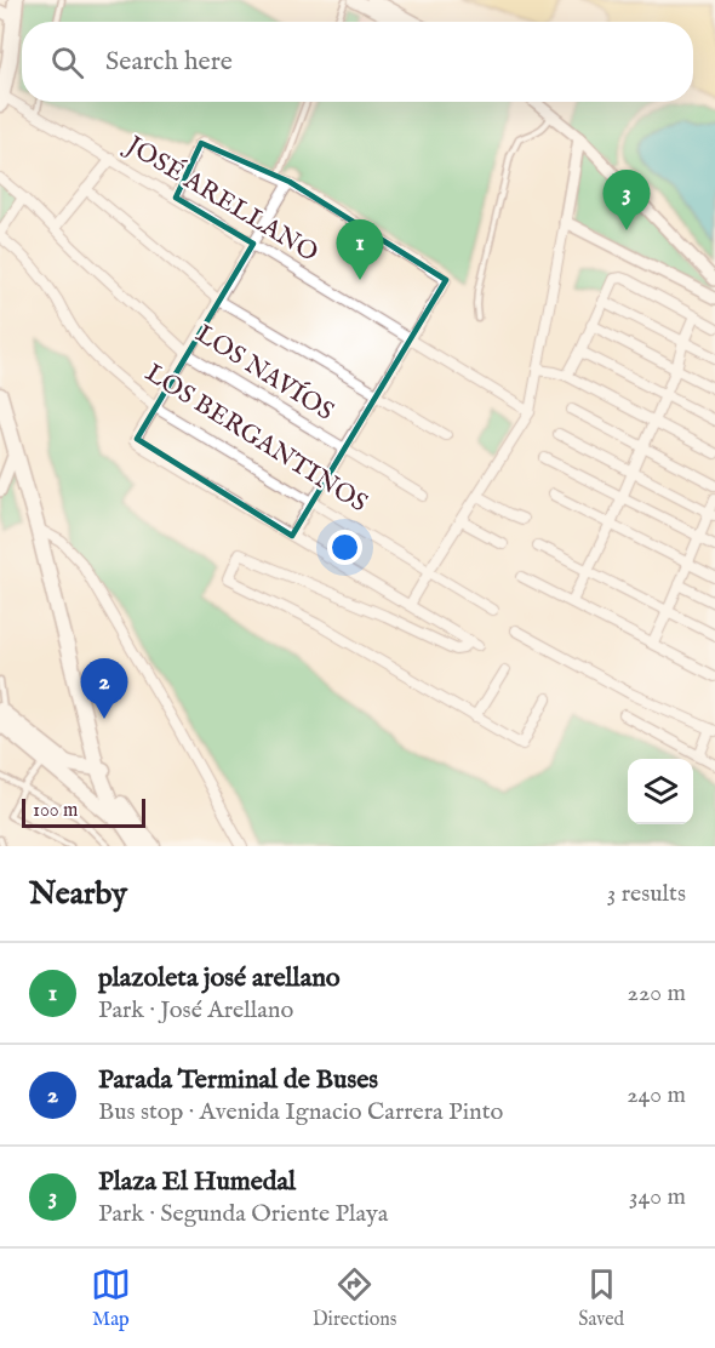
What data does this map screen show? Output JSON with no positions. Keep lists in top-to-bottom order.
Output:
{
  "streets": {
    "street": ["JOSÉ ARELLANO", "LOS NAVÍOS", "LOS BERGANTINOS"]
  },
  "crossings": [
    ["LOS NAVÍOS", "LOS BERGANTINOS"]
  ],
  "scale_bar": "100 m",
  "page": {
    "search": "Search here",
    "pins": ["3", "1", "2"],
    "scale": "100 m",
    "heading": ["Nearby", "3 results"],
    "list": [
      {
        "mark": "1",
        "name": "plazoleta josé arellano",
        "note": "Park · José Arellano",
        "value": "220 m"
      },
      {
        "mark": "2",
        "name": "Parada Terminal de Buses",
        "note": "Bus stop · Avenida Ignacio Carrera Pinto",
        "value": "240 m"
      },
      {
        "mark": "3",
        "name": "Plaza El Humedal",
        "note": "Park · Segunda Oriente Playa",
        "value": "340 m"
      }
    ],
    "nav": ["Map", "Directions", "Saved"]
  }
}
